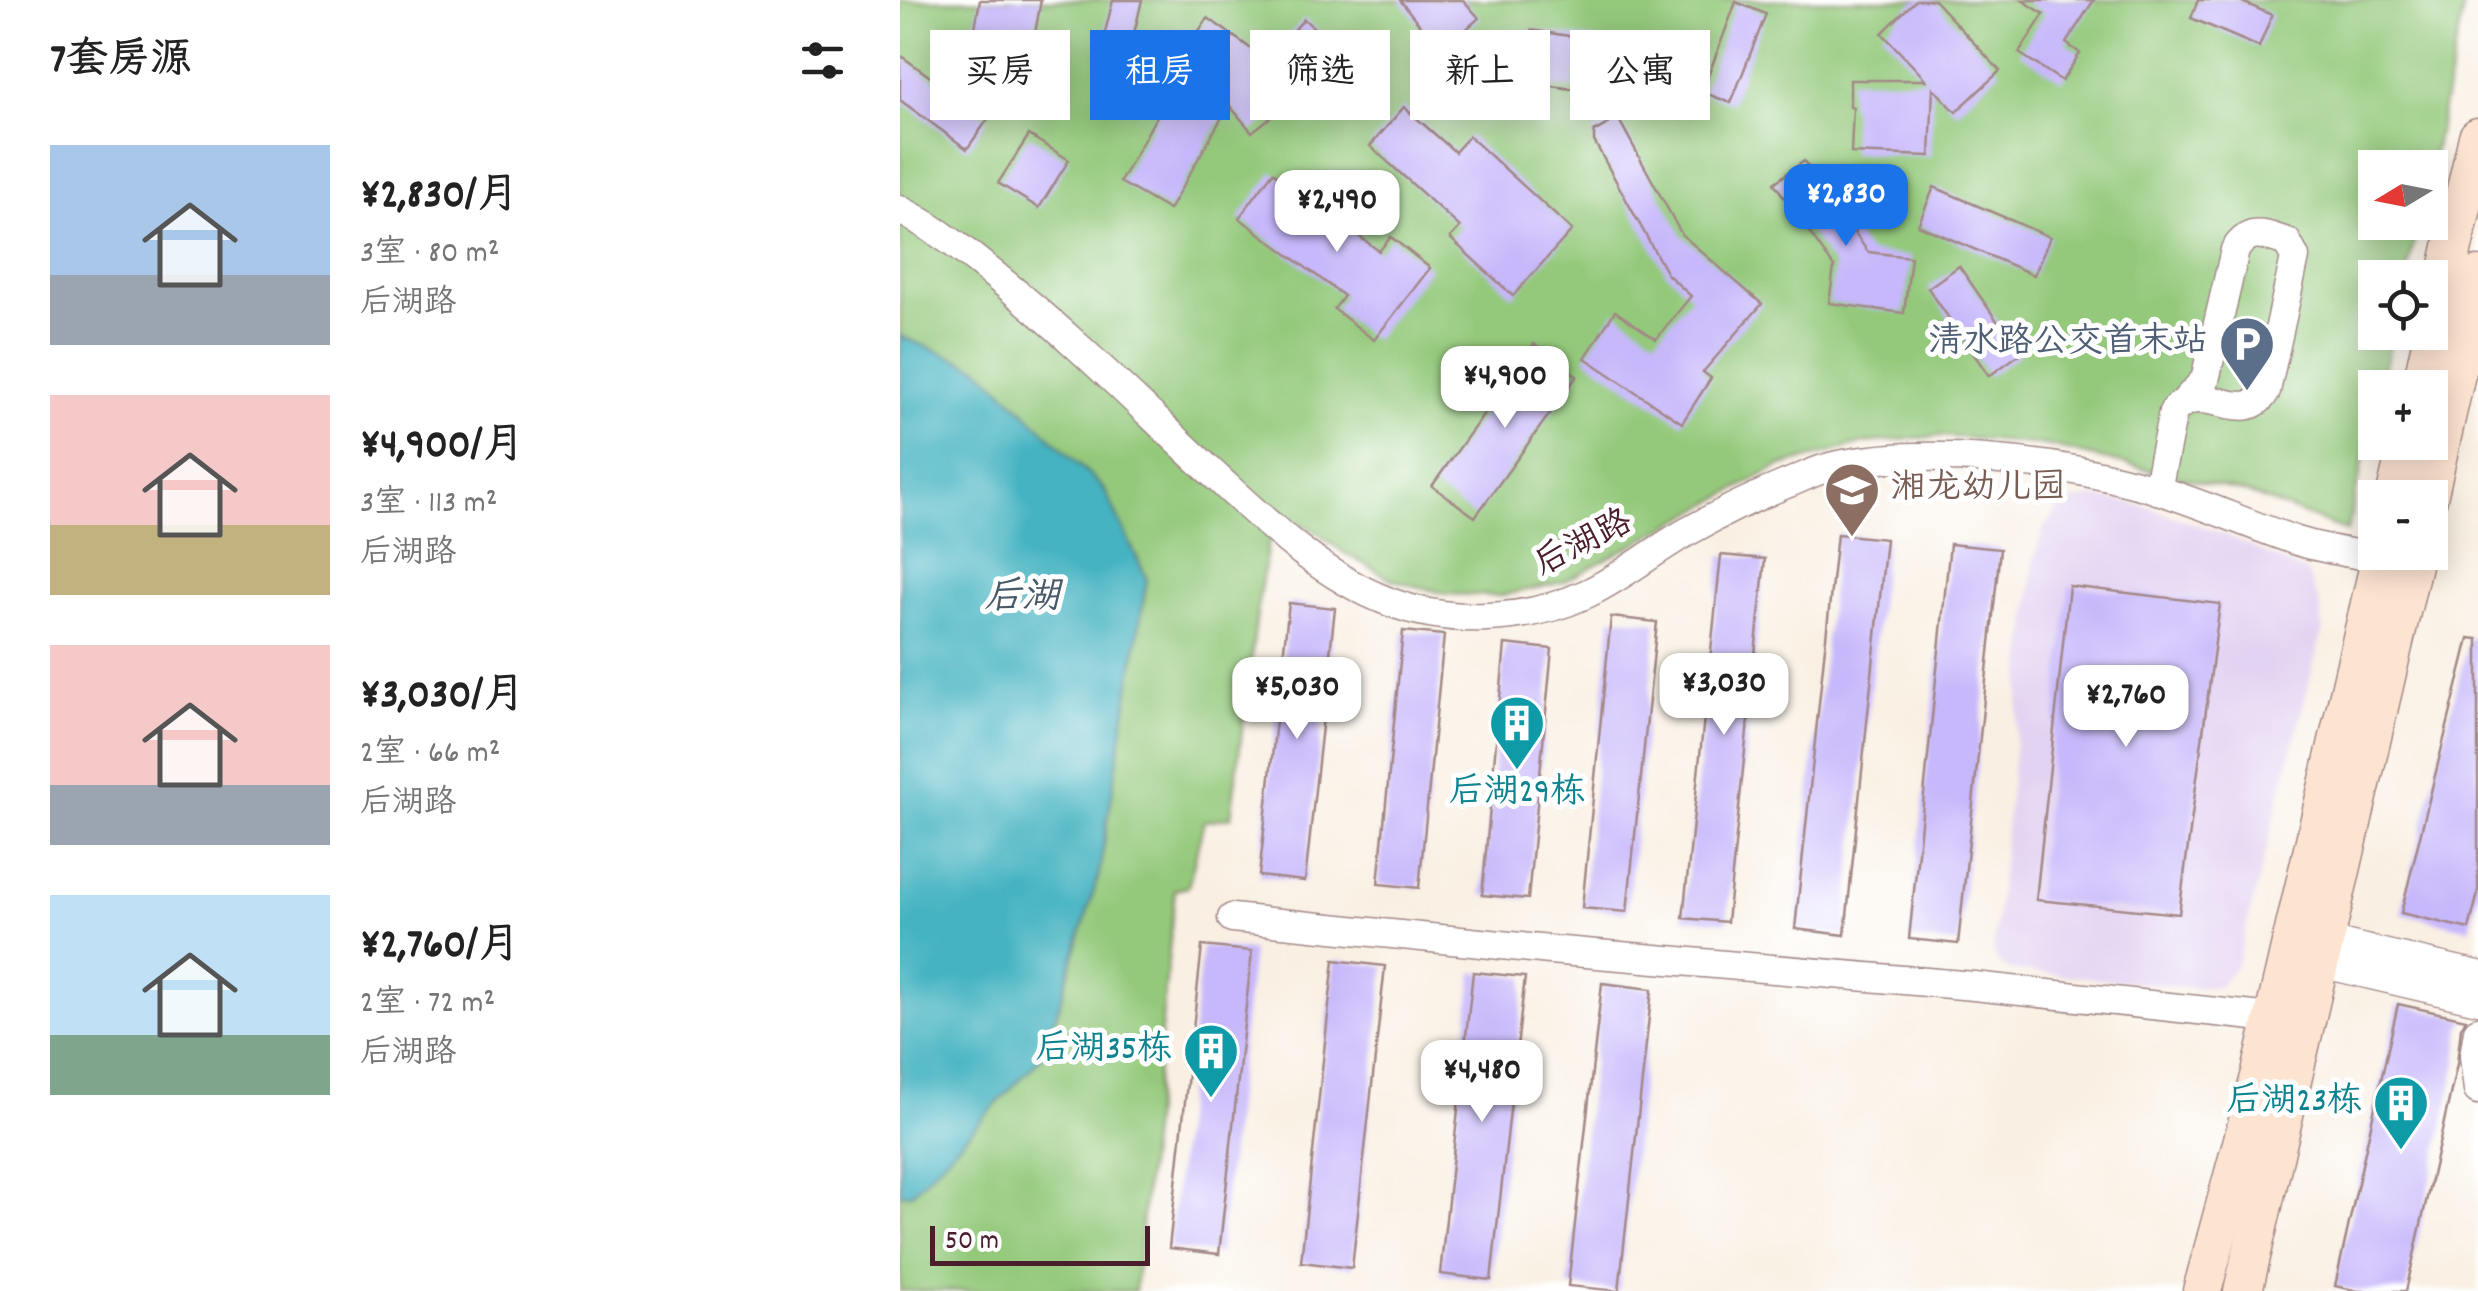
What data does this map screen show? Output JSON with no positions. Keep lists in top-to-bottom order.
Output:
{
  "streets": {
    "street": ["后湖路"]
  },
  "water": ["后湖"],
  "places": {
    "parking": ["清水路公交首末站"],
    "school or university": ["湘龙幼儿园"],
    "building": ["后湖29栋", "后湖35栋", "后湖23栋"]
  },
  "scale_bar": "50 m",
  "north": "left",
  "page": {
    "heading": "7套房源",
    "chip": [
      "买房",
      "租房",
      "筛选",
      "新上",
      "公寓"
    ],
    "list": [
      {
        "name": "¥2,830/月",
        "note": "3室 · 80 m² · 后湖路"
      },
      {
        "name": "¥4,900/月",
        "note": "3室 · 113 m² · 后湖路"
      },
      {
        "name": "¥3,030/月",
        "note": "2室 · 66 m² · 后湖路"
      },
      {
        "name": "¥2,760/月",
        "note": "2室 · 72 m² · 后湖路"
      }
    ],
    "map_buttons": ["+", "−"],
    "price": [
      "¥2,830",
      "¥2,490",
      "¥4,900",
      "¥3,030",
      "¥5,030",
      "¥2,760",
      "¥4,480"
    ],
    "scale": "50 m"
  }
}
